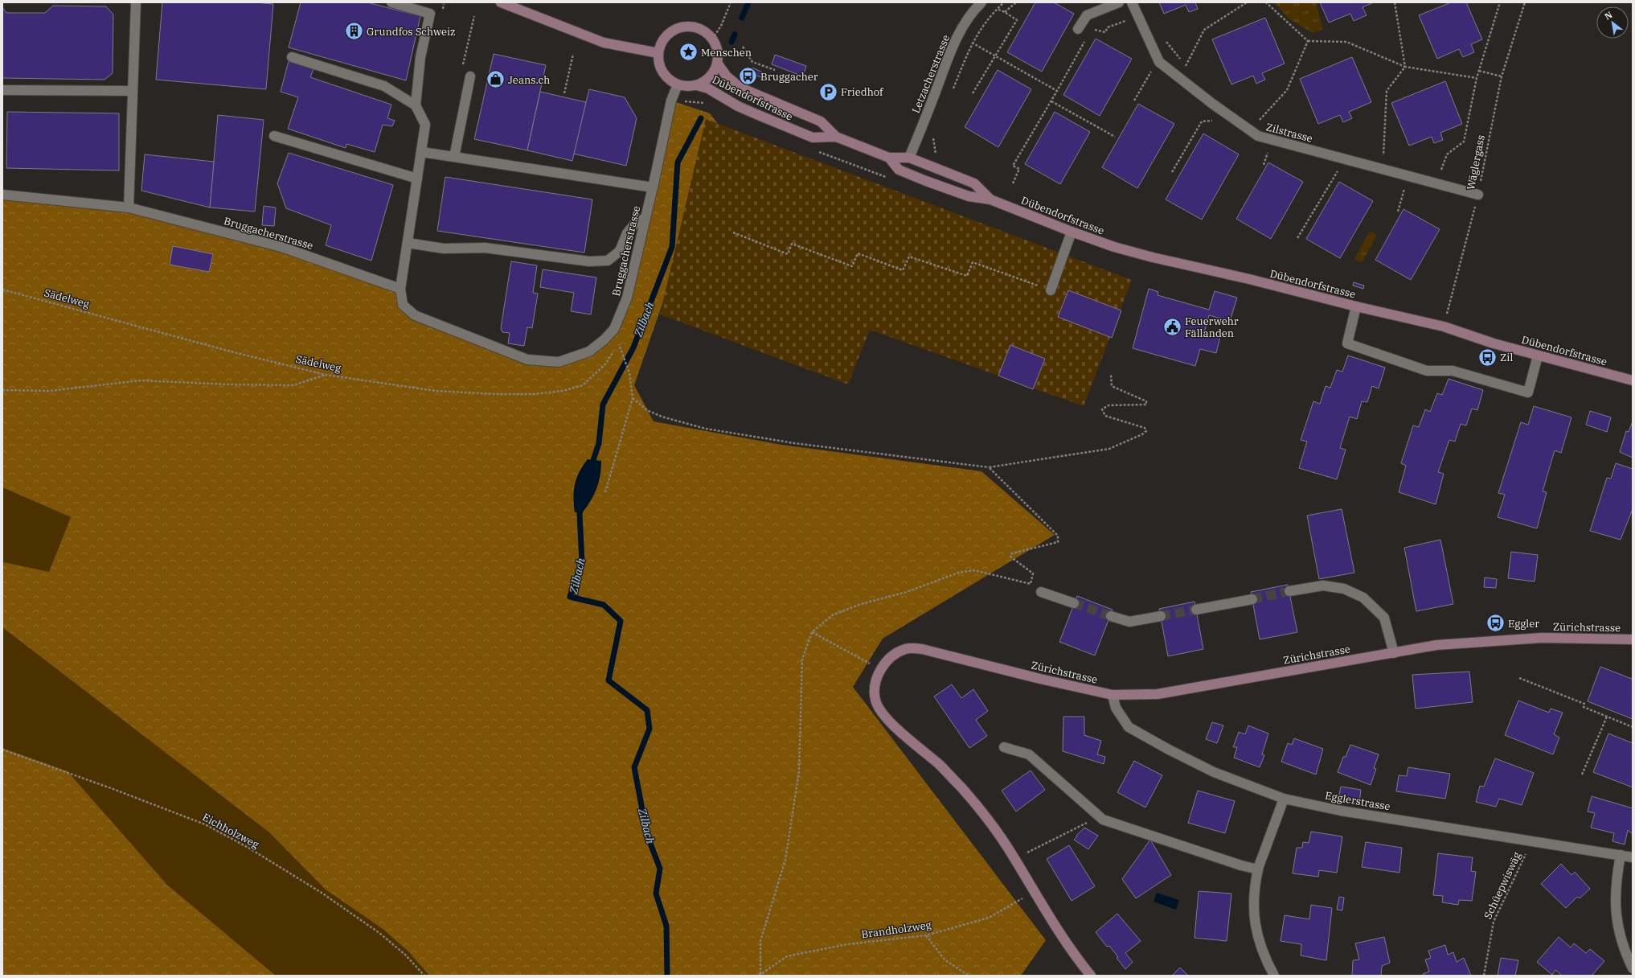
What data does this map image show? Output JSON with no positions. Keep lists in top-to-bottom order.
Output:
{
  "streets": {
    "main road": ["Dübendorfstrasse", "Zürichstrasse"],
    "street": [
      "Letzacherstrasse",
      "Zilstrasse",
      "Bruggacherstrasse",
      "Egglerstrasse"
    ],
    "path": [
      "Wäglergass",
      "Sädelweg",
      "Eichholzweg",
      "Schüepwiswäg",
      "Brandholzweg"
    ]
  },
  "crossings": [
    ["Letzacherstrasse", "Dübendorfstrasse"],
    ["Dübendorfstrasse", "Wäglergass"],
    ["Dübendorfstrasse", "Bruggacherstrasse"],
    ["Zilstrasse", "Wäglergass"],
    ["Zürichstrasse", "Egglerstrasse"],
    ["Zürichstrasse", "Brandholzweg"],
    ["Egglerstrasse", "Schüepwiswäg"]
  ],
  "water": ["Zilbach"],
  "places": {
    "building": ["Grundfos Schweiz"],
    "place": ["Menschen"],
    "bus stop": ["Bruggacher", "Zil", "Eggler"],
    "shop": ["Jeans.ch"],
    "parking": ["Friedhof"],
    "public building": ["Feuerwehr Fällanden"]
  },
  "north": "top left"
}
